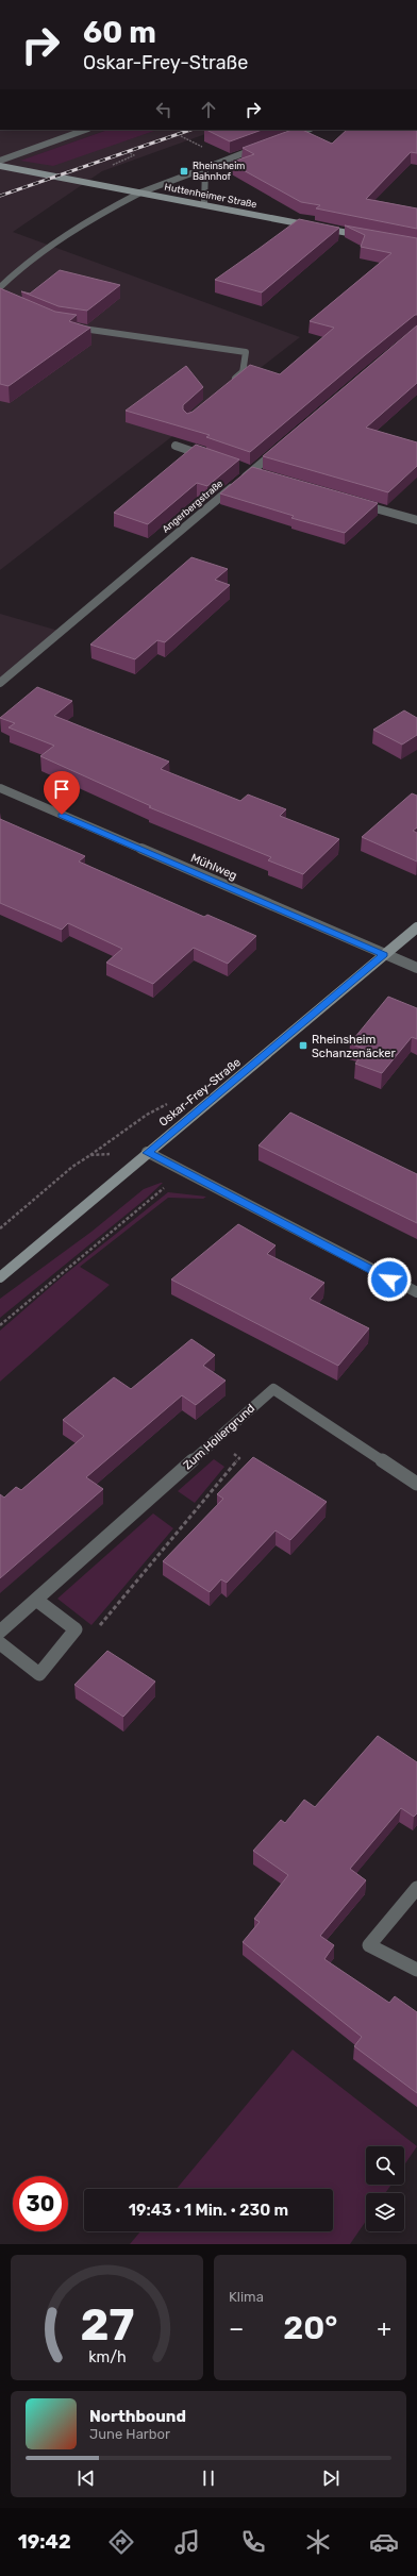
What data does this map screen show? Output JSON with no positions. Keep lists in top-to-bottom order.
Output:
{
  "streets": {
    "street": [
      "Huttenheimer Straße",
      "Angerbergstraße",
      "Mühlweg",
      "Oskar-Frey-Straße",
      "Zum Hollergrund"
    ]
  },
  "crossings": [
    ["Mühlweg", "Oskar-Frey-Straße"]
  ],
  "places": {
    "transit": ["Rheinsheim Bahnhof", "Rheinsheim Schanzenäcker"]
  },
  "page": {
    "turn": ["60 m", "Oskar-Frey-Straße"],
    "limit": "30",
    "trip": "19:43 · 1 Min. · 230 m",
    "tile": "Klima",
    "heat": ["−", "20°", "+"],
    "song": ["Northbound", "June Harbor"],
    "tabs": "19:42",
    "gauge": ["27", "km/h"]
  }
}
